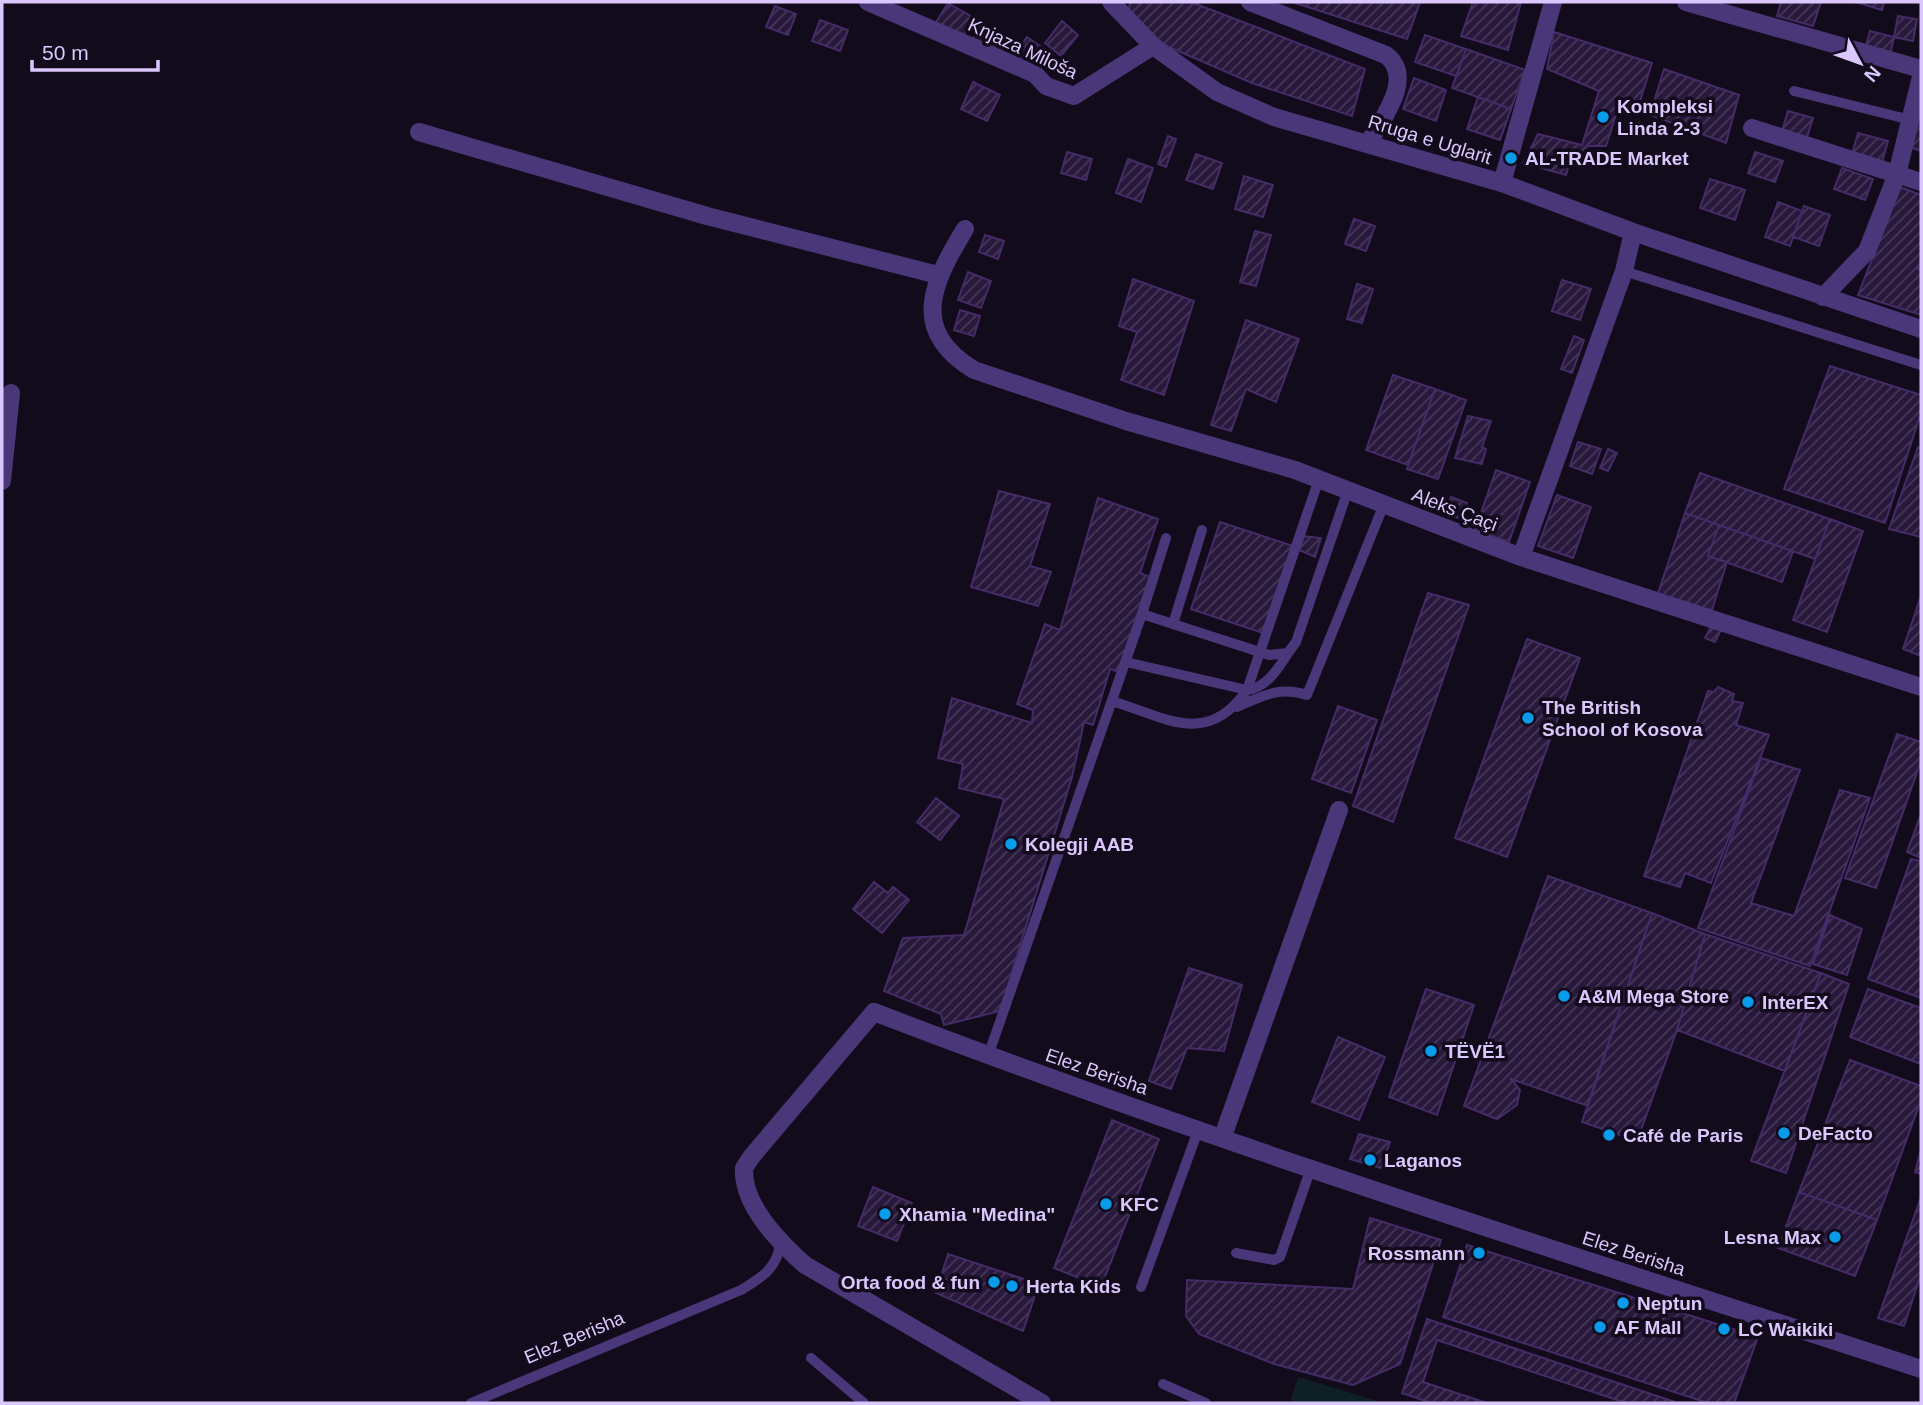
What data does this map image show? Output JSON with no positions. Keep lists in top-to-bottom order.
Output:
{
  "streets": {
    "street": [
      "Knjaza Miloša",
      "Rruga e Uglarit",
      "Aleks Çaçi",
      "Elez Berisha"
    ]
  },
  "crossings": [
    ["Knjaza Miloša", "Rruga e Uglarit"]
  ],
  "places": [
    "Kompleksi Linda 2-3",
    "AL-TRADE Market",
    "The British School of Kosova",
    "Kolegji AAB",
    "A&M Mega Store",
    "InterEX",
    "TËVË1",
    "DeFacto",
    "Café de Paris",
    "Laganos",
    "KFC",
    "Xhamia \"Medina\"",
    "Lesna Max",
    "Rossmann",
    "Orta food & fun",
    "Herta Kids",
    "Neptun",
    "AF Mall",
    "LC Waikiki"
  ],
  "scale_bar": "50 m",
  "north": "bottom right"
}
